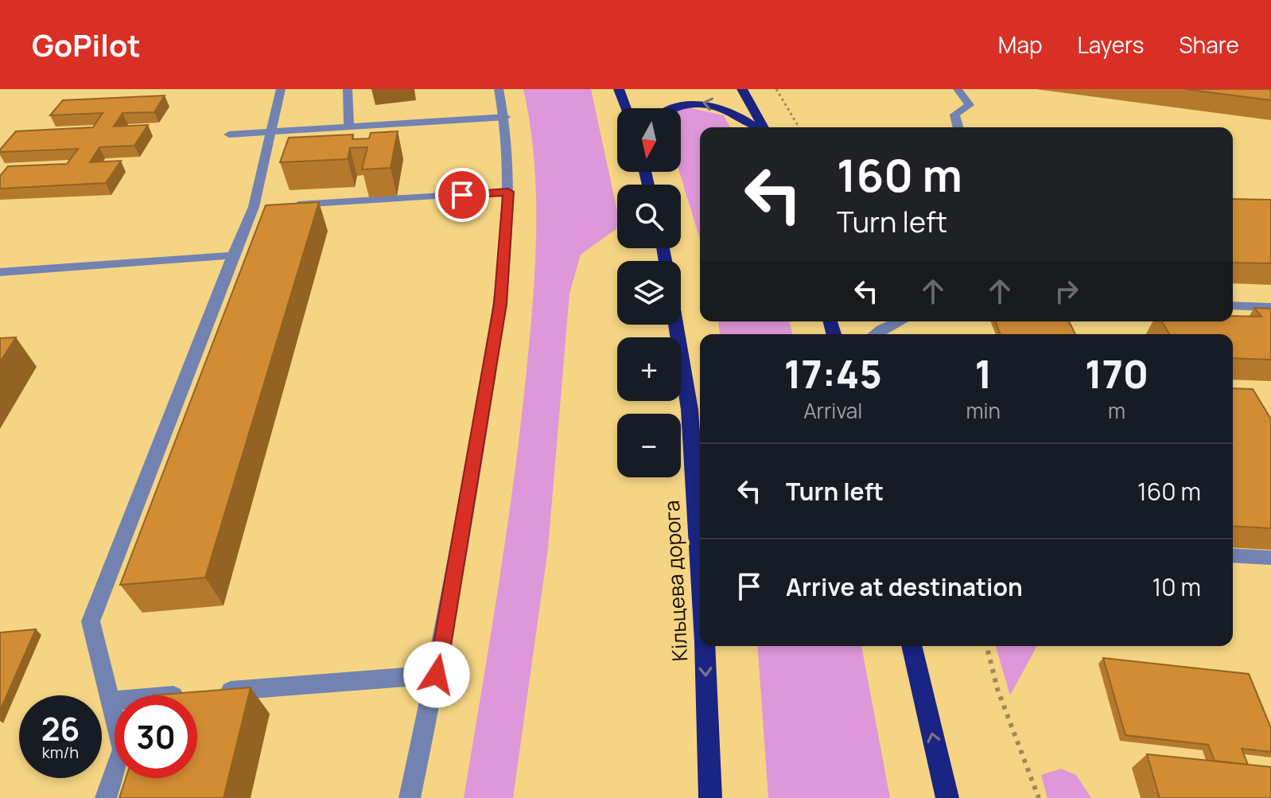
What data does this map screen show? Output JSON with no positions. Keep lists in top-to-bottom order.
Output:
{
  "streets": {
    "highway": ["Кільцева дорога"]
  },
  "one_way": ["Кільцева дорога"],
  "north": "bottom",
  "page": {
    "header": "GoPilot",
    "nav": ["Map", "Layers", "Share"],
    "map_buttons": ["+", "−"],
    "turn": ["160 m", "Turn left"],
    "eta": [
      "17:45",
      "Arrival",
      "1",
      "min",
      "170",
      "m"
    ],
    "list": [
      {
        "name": "Turn left",
        "value": "160 m"
      },
      {
        "name": "Arrive at destination",
        "value": "10 m"
      }
    ],
    "speed": "26 km/h",
    "limit": "30"
  }
}
